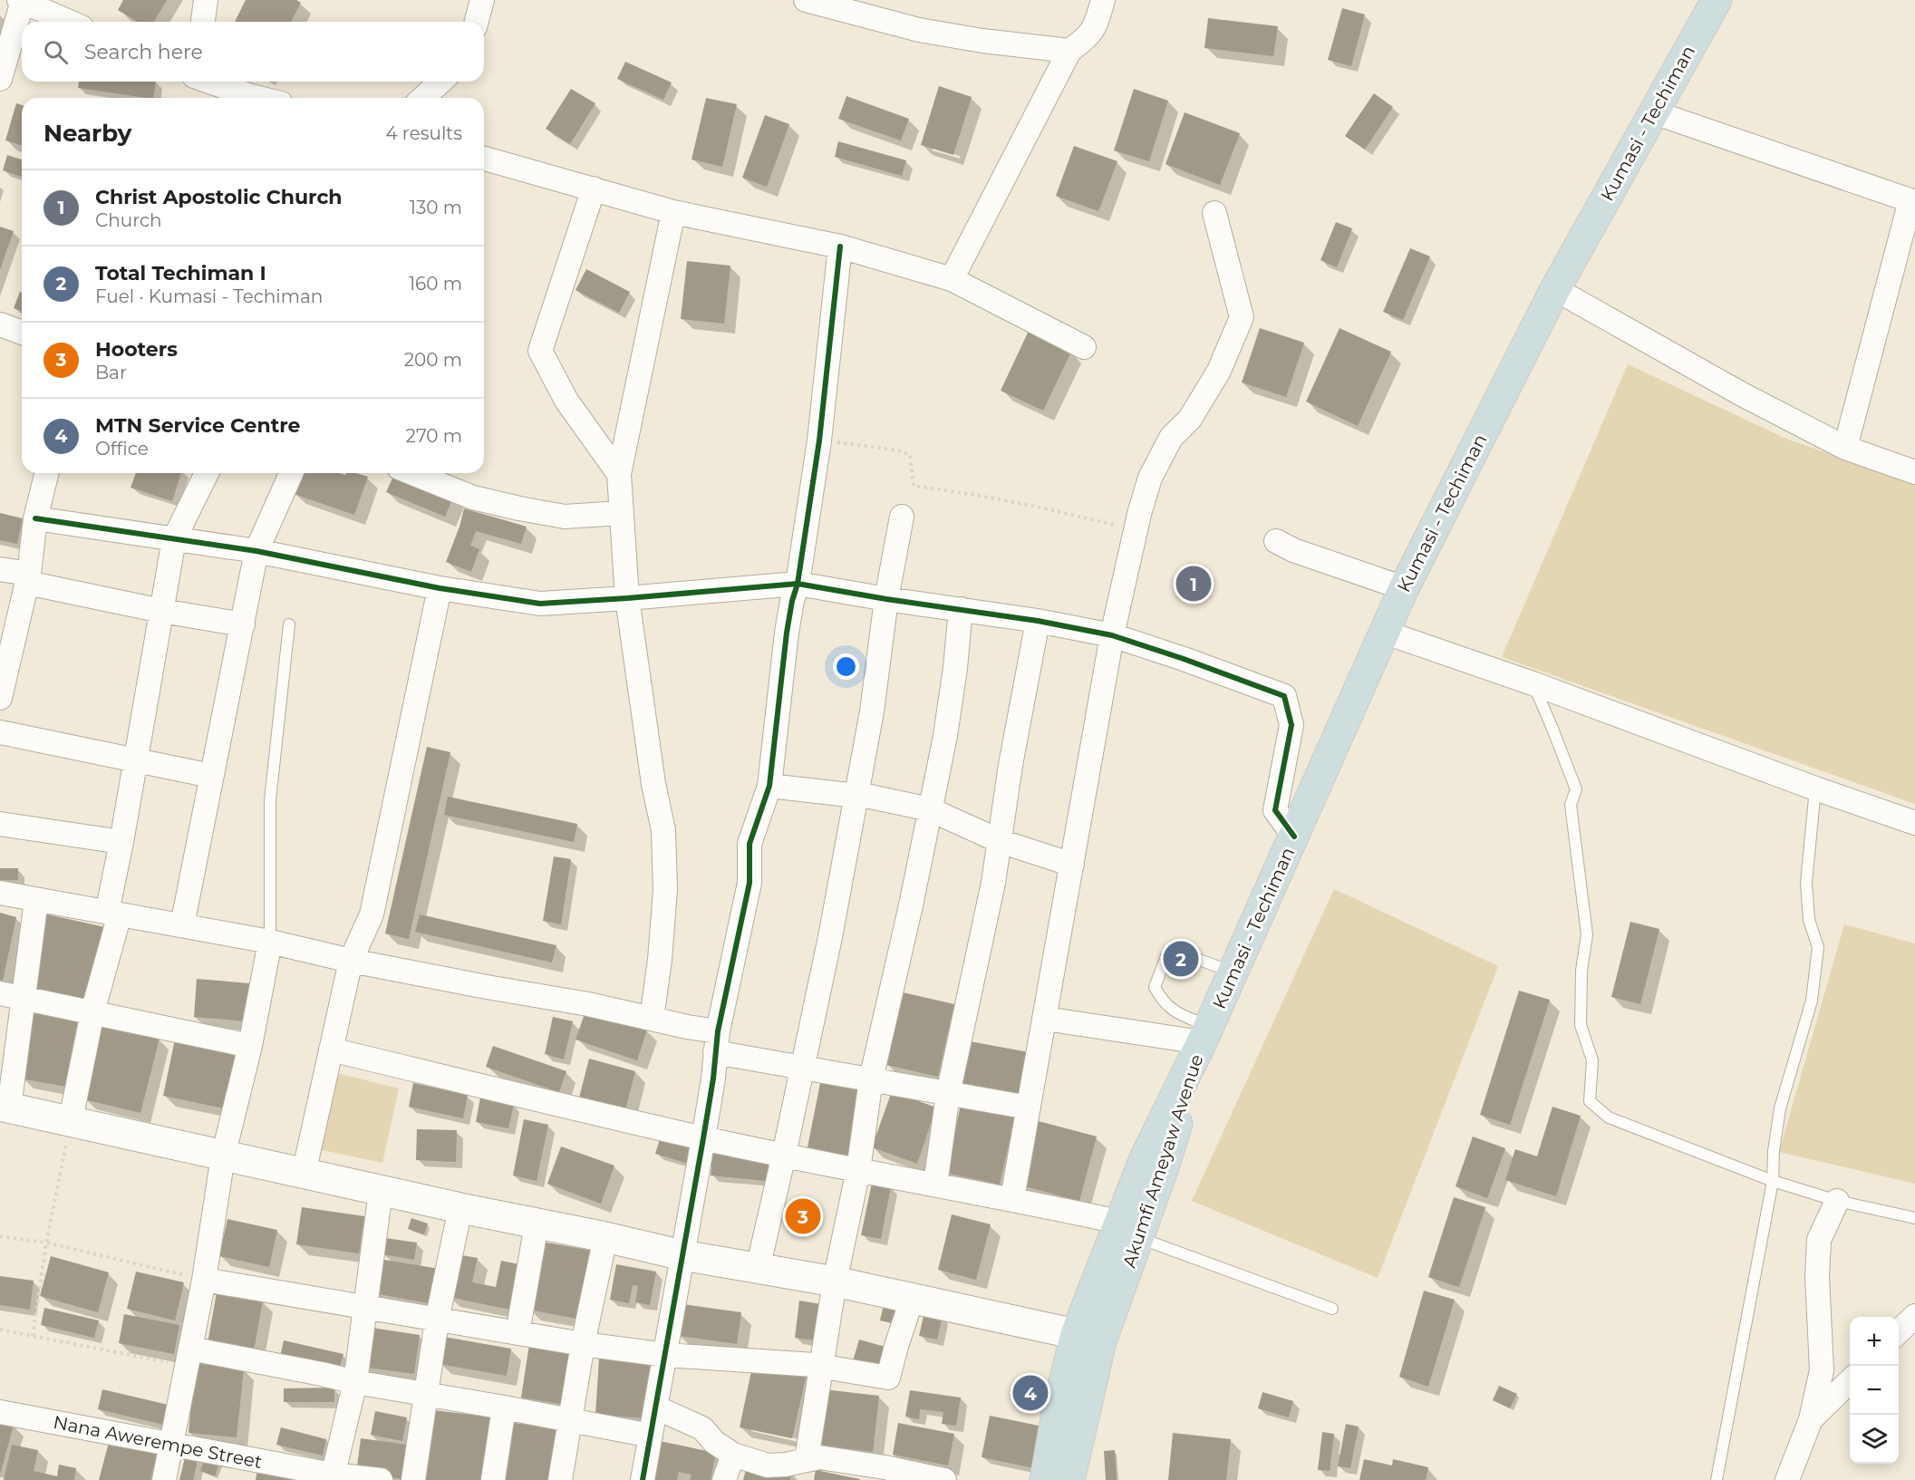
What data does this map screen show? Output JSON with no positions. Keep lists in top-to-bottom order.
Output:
{
  "streets": {
    "highway": ["Kumasi - Techiman", "Akumfi Ameyaw Avenue"],
    "street": ["Nana Awerempe Street"]
  },
  "crossings": [
    ["Kumasi - Techiman", "Akumfi Ameyaw Avenue"]
  ],
  "page": {
    "search": "Search here",
    "heading": ["Nearby", "4 results"],
    "list": [
      {
        "mark": "1",
        "name": "Christ Apostolic Church",
        "note": "Church",
        "value": "130 m"
      },
      {
        "mark": "2",
        "name": "Total Techiman I",
        "note": "Fuel · Kumasi - Techiman",
        "value": "160 m"
      },
      {
        "mark": "3",
        "name": "Hooters",
        "note": "Bar",
        "value": "200 m"
      },
      {
        "mark": "4",
        "name": "MTN Service Centre",
        "note": "Office",
        "value": "270 m"
      }
    ],
    "pins": [
      "1",
      "2",
      "3",
      "4"
    ],
    "map_buttons": ["+", "−"]
  }
}
